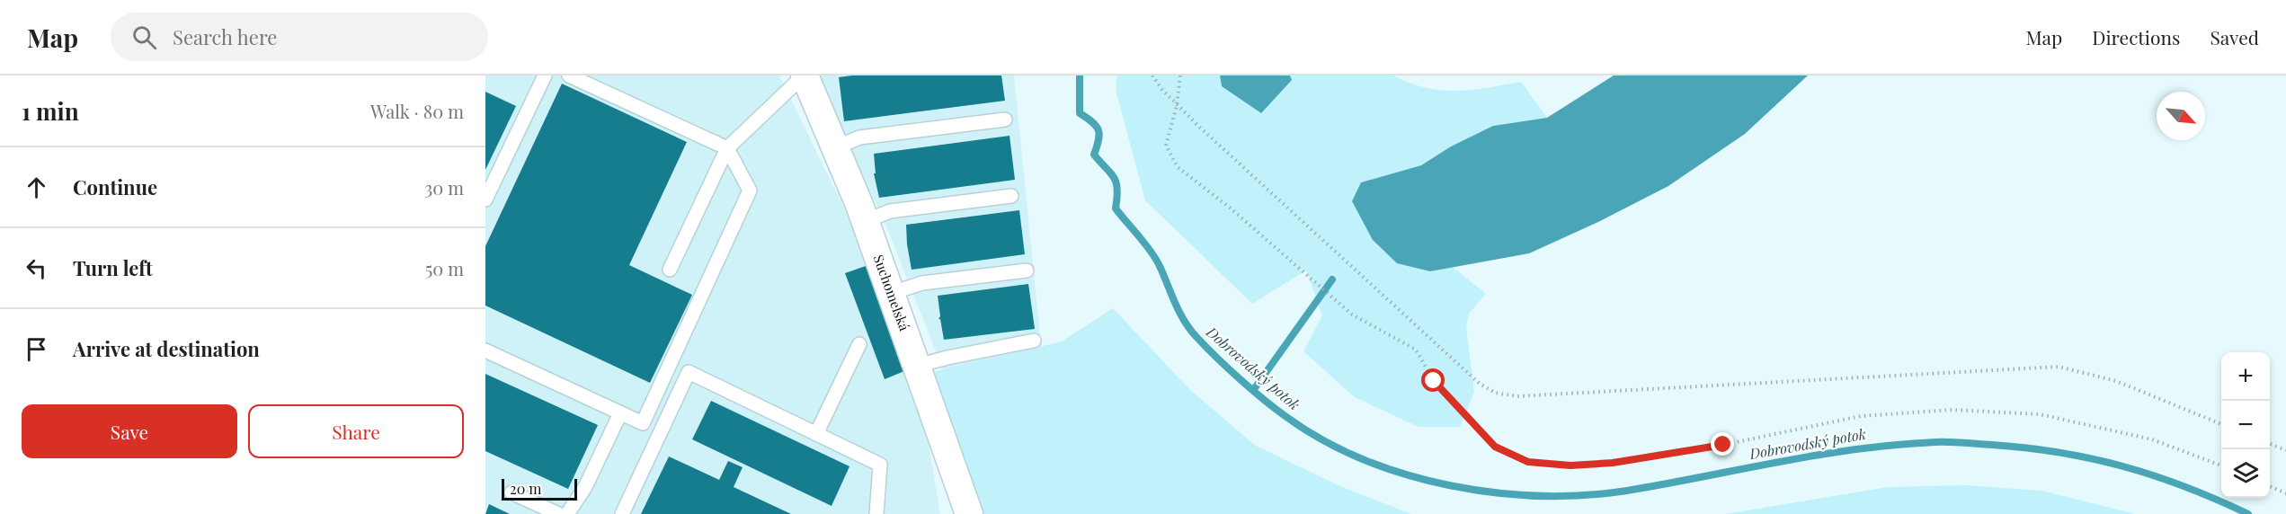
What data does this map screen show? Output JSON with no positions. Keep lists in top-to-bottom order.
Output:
{
  "streets": {
    "street": ["Suchomelská"]
  },
  "water": ["Dobrovodský potok"],
  "scale_bar": "20 m",
  "north": "bottom right",
  "page": {
    "header": "Map",
    "search": "Search here",
    "nav": ["Map", "Directions", "Saved"],
    "heading": ["1 min", "Walk · 80 m"],
    "list": [
      ["Continue", "30 m"],
      ["Turn left", "50 m"],
      "Arrive at destination"
    ],
    "map_buttons": ["+", "−"],
    "buttons": ["Save", "Share"],
    "scale": "20 m"
  }
}
